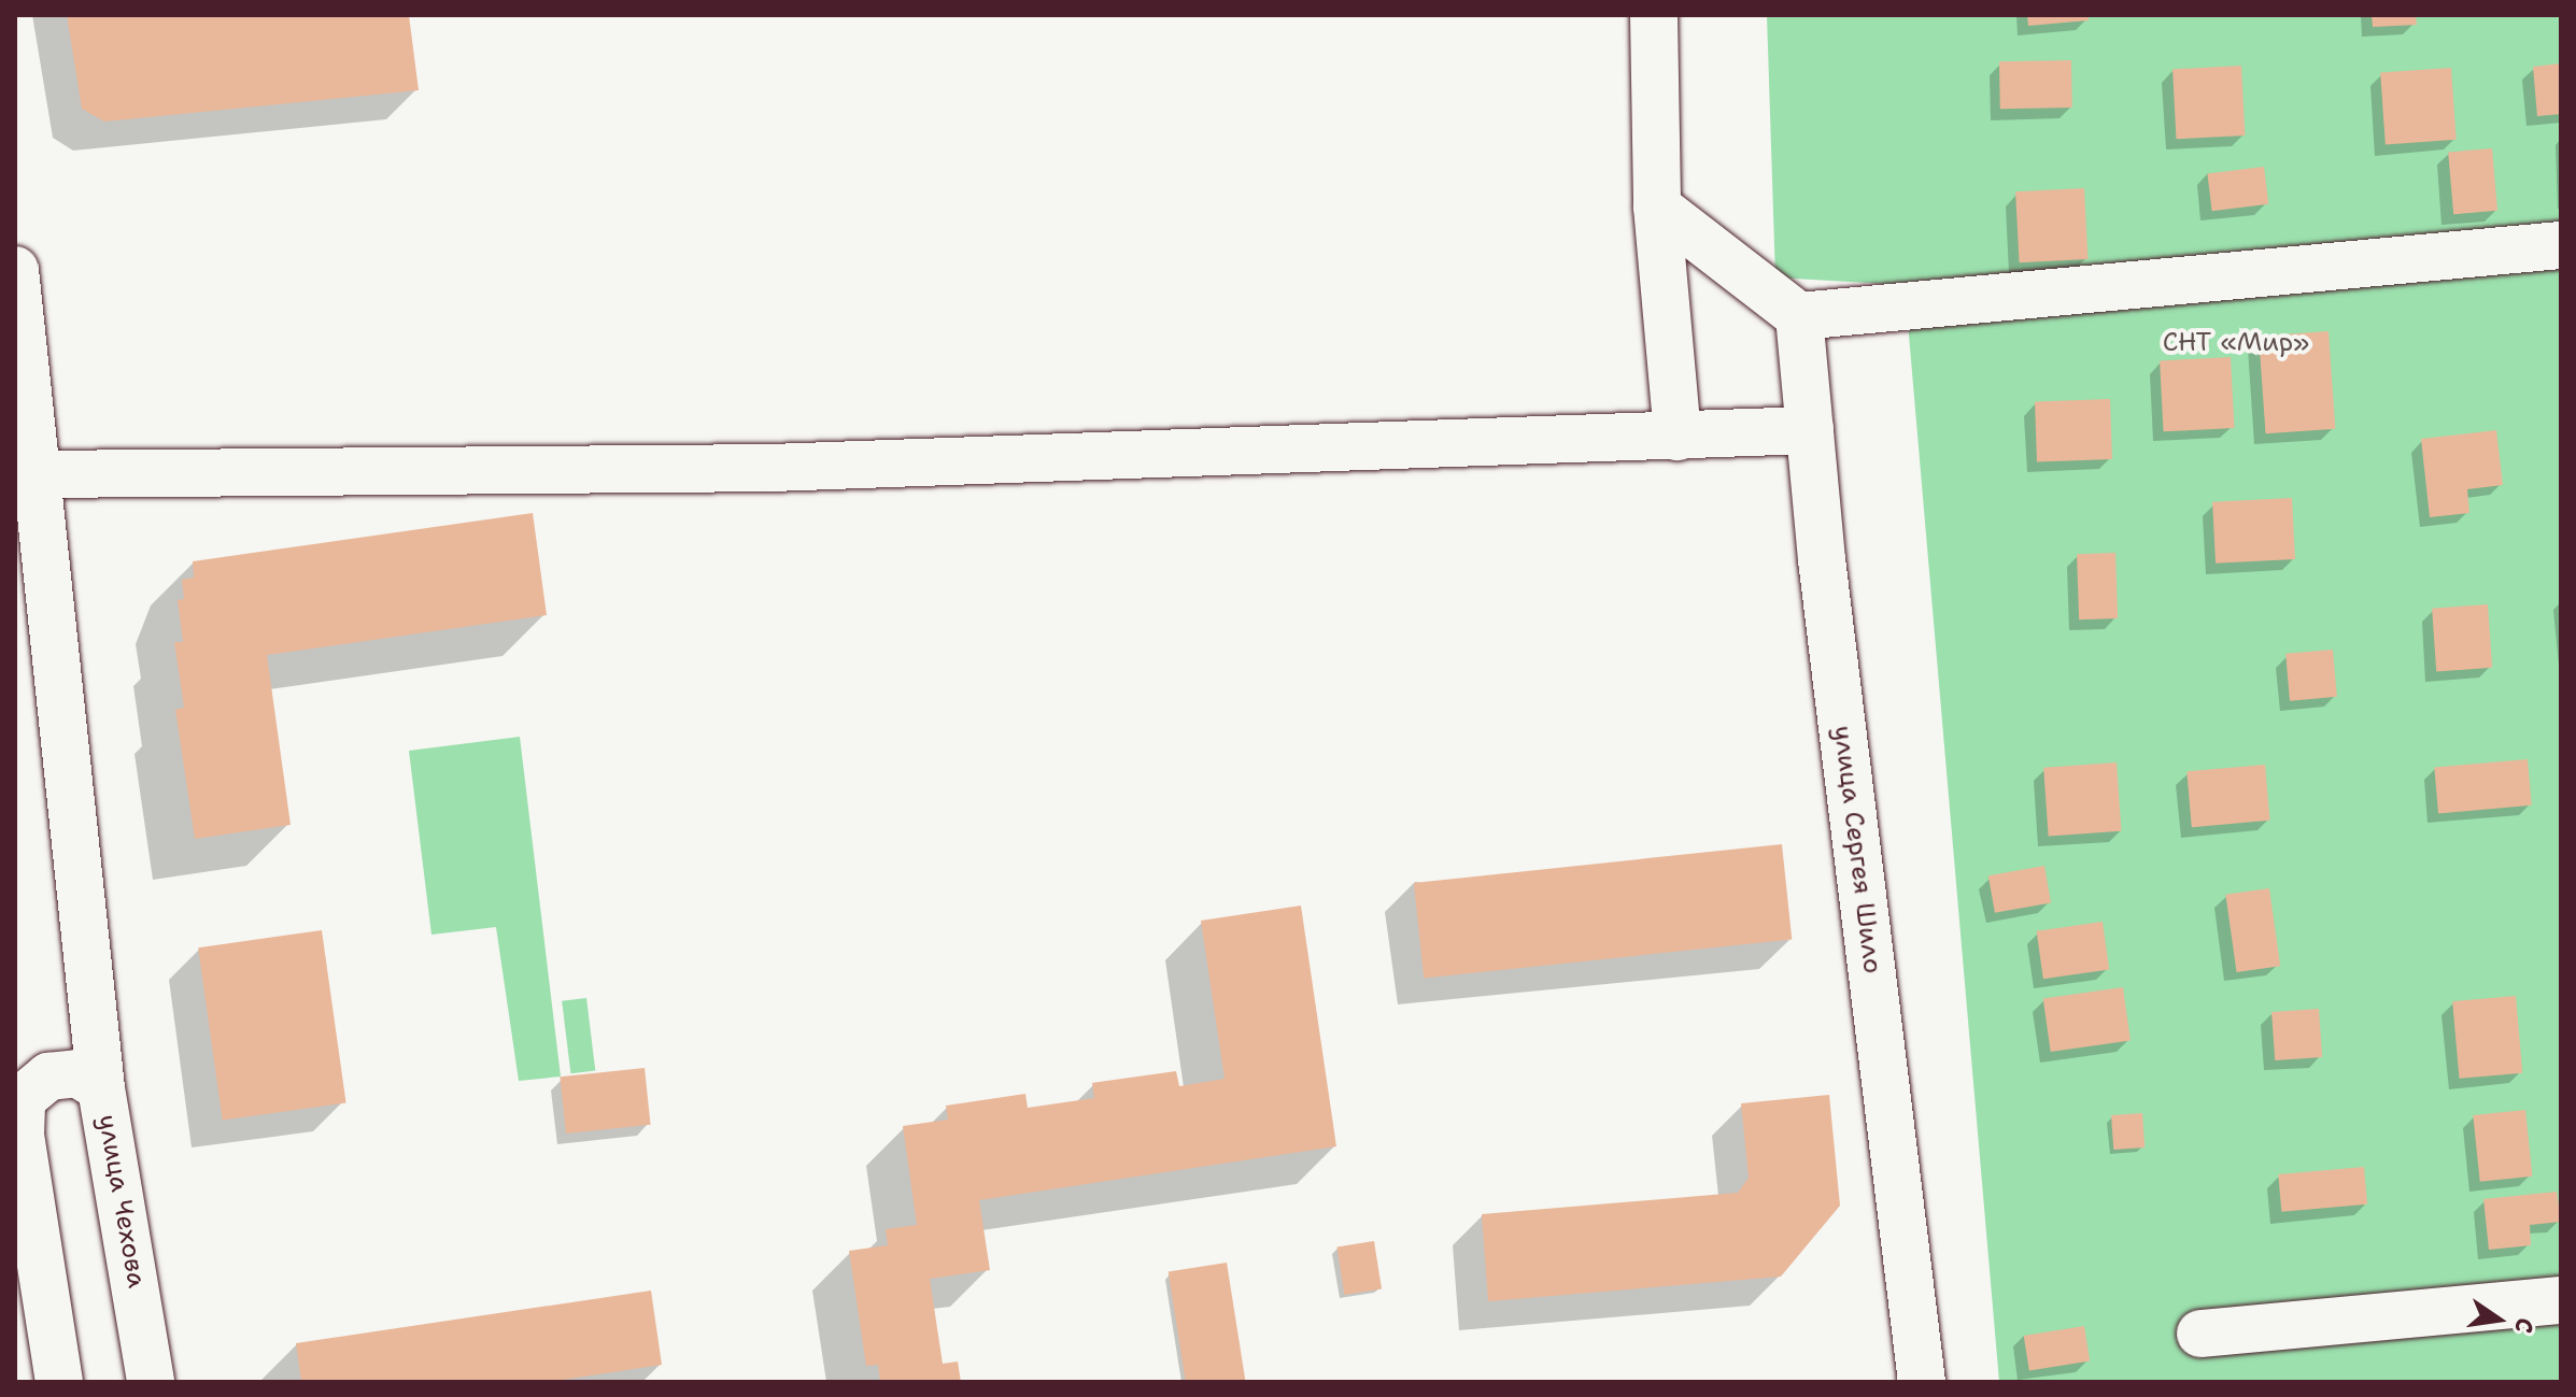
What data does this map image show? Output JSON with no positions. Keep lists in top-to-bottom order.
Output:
{
  "streets": {
    "street": ["улица Сергея Шило", "улица Чехова"]
  },
  "parks": ["СНТ «Мир»"],
  "north": "right"
}
